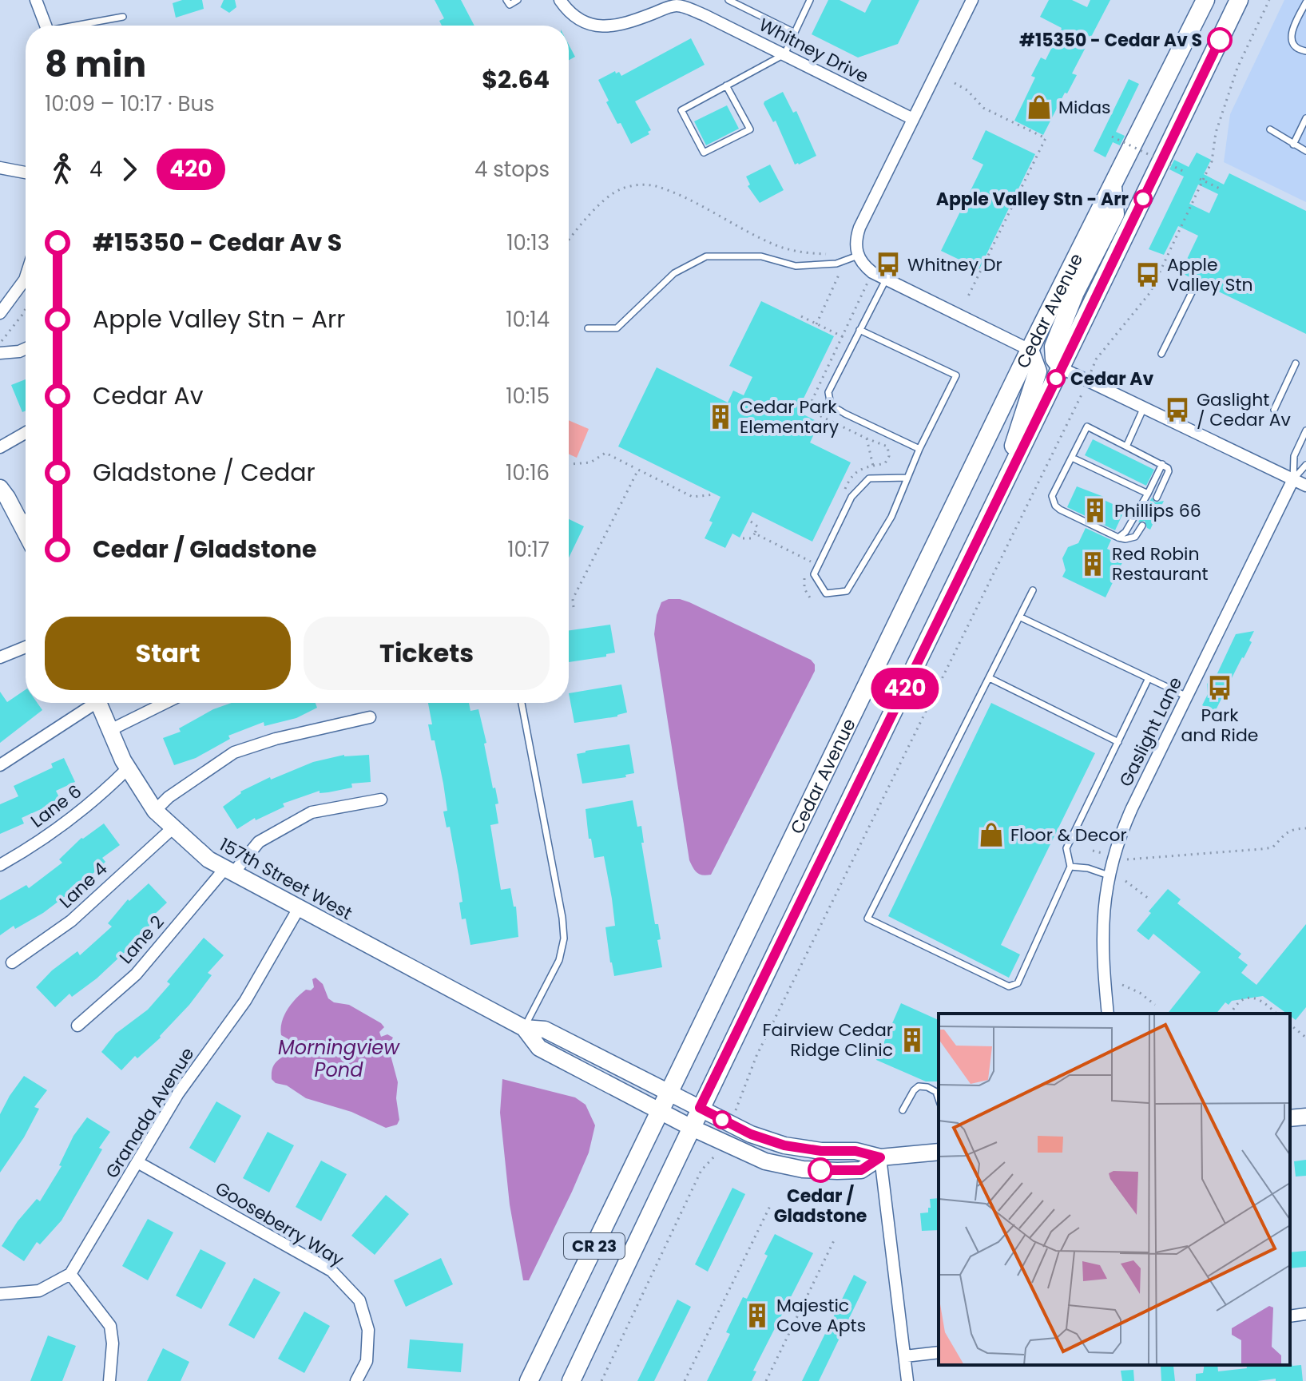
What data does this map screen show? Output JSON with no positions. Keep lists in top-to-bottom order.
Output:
{
  "streets": {
    "main road": ["Cedar Avenue", "CR 23"],
    "street": [
      "Whitney Drive",
      "Gaslight Lane",
      "Lane 6",
      "157th Street West",
      "Lane 4",
      "Lane 2",
      "Granada Avenue",
      "Gooseberry Way"
    ]
  },
  "crossings": [
    ["Cedar Avenue", "157th Street West"],
    ["Lane 6", "157th Street West"],
    ["157th Street West", "Lane 4"],
    ["157th Street West", "Lane 2"],
    ["157th Street West", "Granada Avenue"],
    ["Granada Avenue", "Gooseberry Way"]
  ],
  "water": ["Morningview Pond"],
  "places": {
    "other": [
      "#15350 - Cedar Av S",
      "Apple Valley Stn - Arr",
      "Cedar Av",
      "Cedar / Gladstone"
    ],
    "shop": ["Midas", "Floor & Decor"],
    "bus stop": [
      "Whitney Dr",
      "Apple Valley Stn",
      "Gaslight / Cedar Av",
      "Park and Ride"
    ],
    "building": [
      "Cedar Park Elementary",
      "Phillips 66",
      "Red Robin Restaurant",
      "Fairview Cedar Ridge Clinic",
      "Majestic Cove Apts"
    ]
  },
  "lines": ["bus line 420"],
  "page": {
    "on_map": "420",
    "heading": ["8 min", "10:09 – 10:17 · Bus", "$2.64"],
    "legs": ["4", "420", "4 stops"],
    "list": [
      {
        "name": "#15350 - Cedar Av S",
        "value": "10:13"
      },
      {
        "name": "Apple Valley Stn - Arr",
        "value": "10:14"
      },
      {
        "name": "Cedar Av",
        "value": "10:15"
      },
      {
        "name": "Gladstone / Cedar",
        "value": "10:16"
      },
      {
        "name": "Cedar / Gladstone",
        "value": "10:17"
      }
    ],
    "buttons": ["Start", "Tickets"]
  }
}
